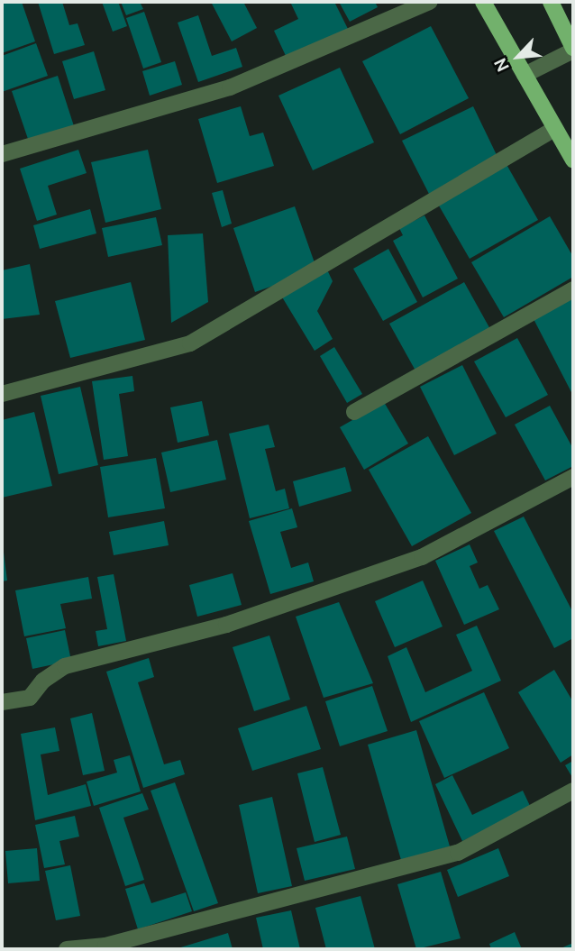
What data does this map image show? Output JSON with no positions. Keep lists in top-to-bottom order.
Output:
{
  "north": "bottom left"
}
